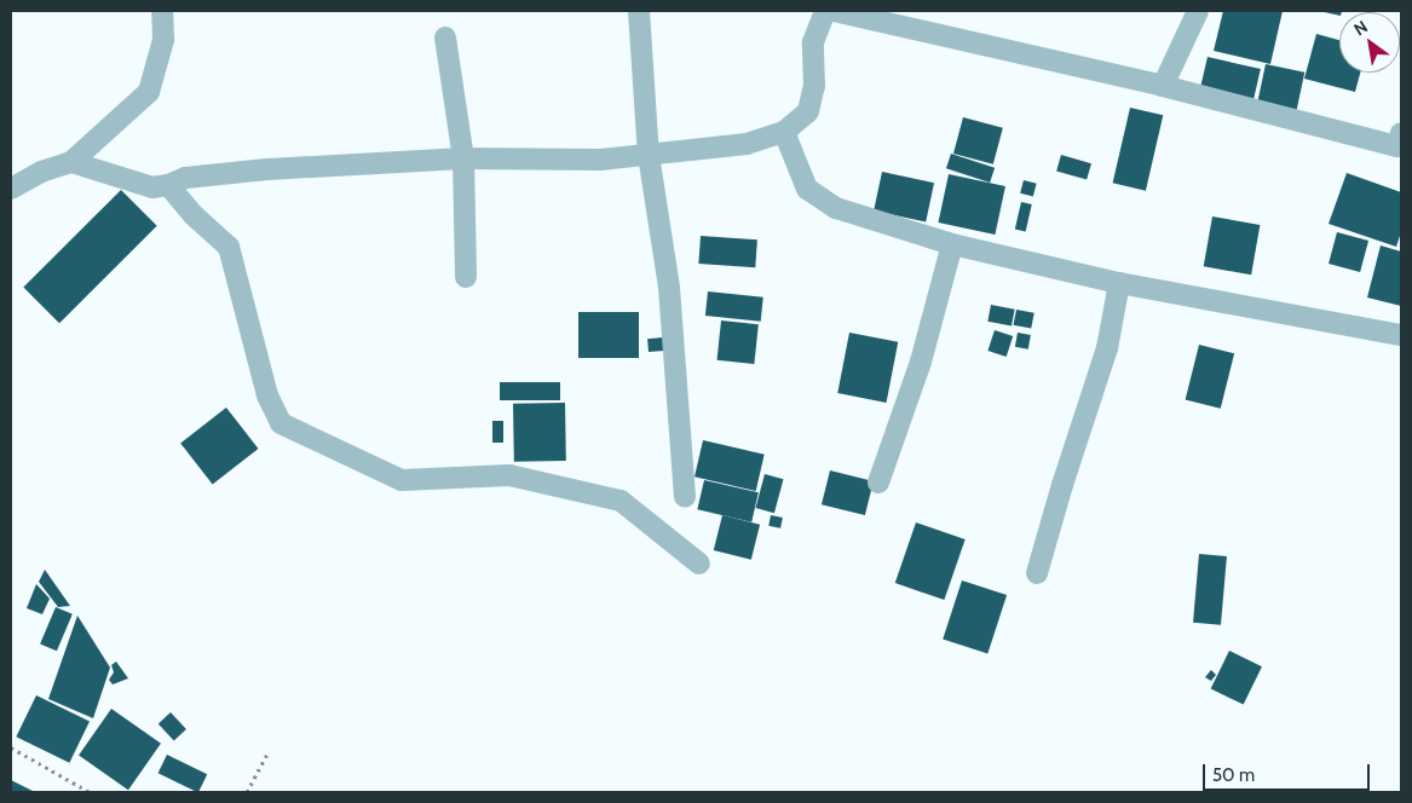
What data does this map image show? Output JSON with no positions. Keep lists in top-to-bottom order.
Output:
{
  "scale_bar": "50 m",
  "north": "top left"
}
